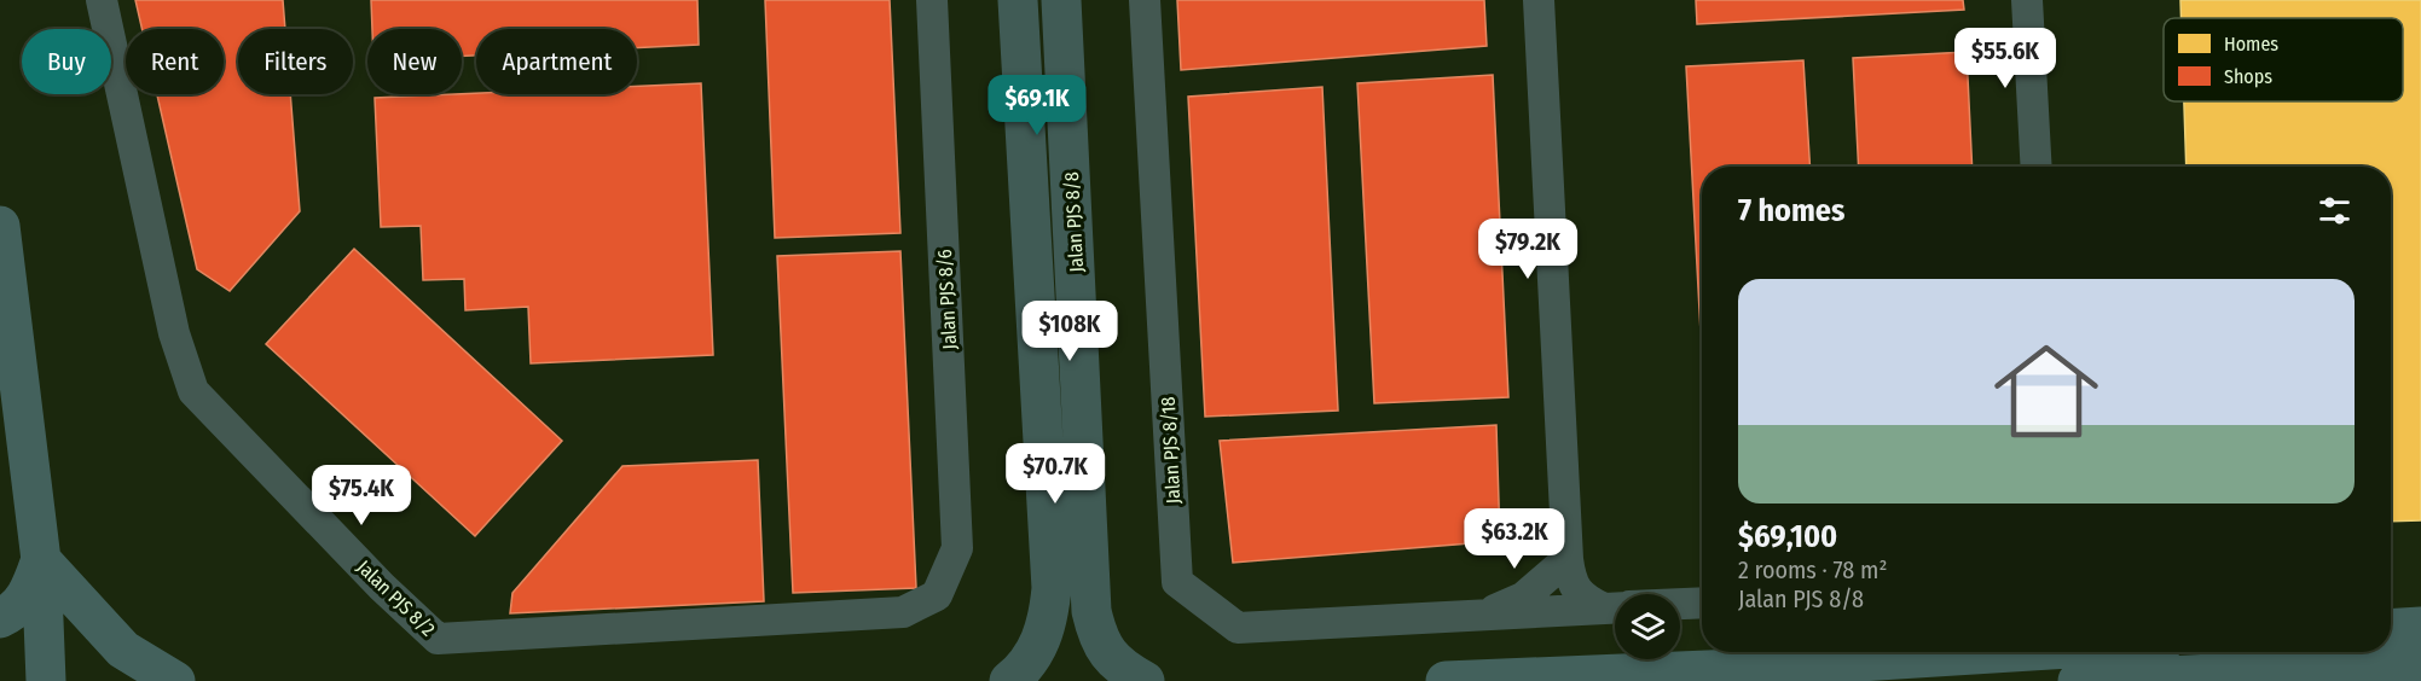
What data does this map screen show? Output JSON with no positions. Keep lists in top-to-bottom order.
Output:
{
  "streets": {
    "street": [
      "Jalan PJS 8/8",
      "Jalan PJS 8/6",
      "Jalan PJS 8/18",
      "Jalan PJS 8/2"
    ]
  },
  "crossings": [
    ["Jalan PJS 8/6", "Jalan PJS 8/2"]
  ],
  "legend": ["Homes", "Shops"],
  "page": {
    "price": [
      "$55.6K",
      "$69.1K",
      "$79.2K",
      "$108K",
      "$70.7K",
      "$75.4K",
      "$63.2K"
    ],
    "chip": [
      "Buy",
      "Rent",
      "Filters",
      "New",
      "Apartment"
    ],
    "heading": "7 homes",
    "list": [
      {
        "name": "$69,100",
        "note": "2 rooms · 78 m² · Jalan PJS 8/8"
      }
    ]
  }
}
